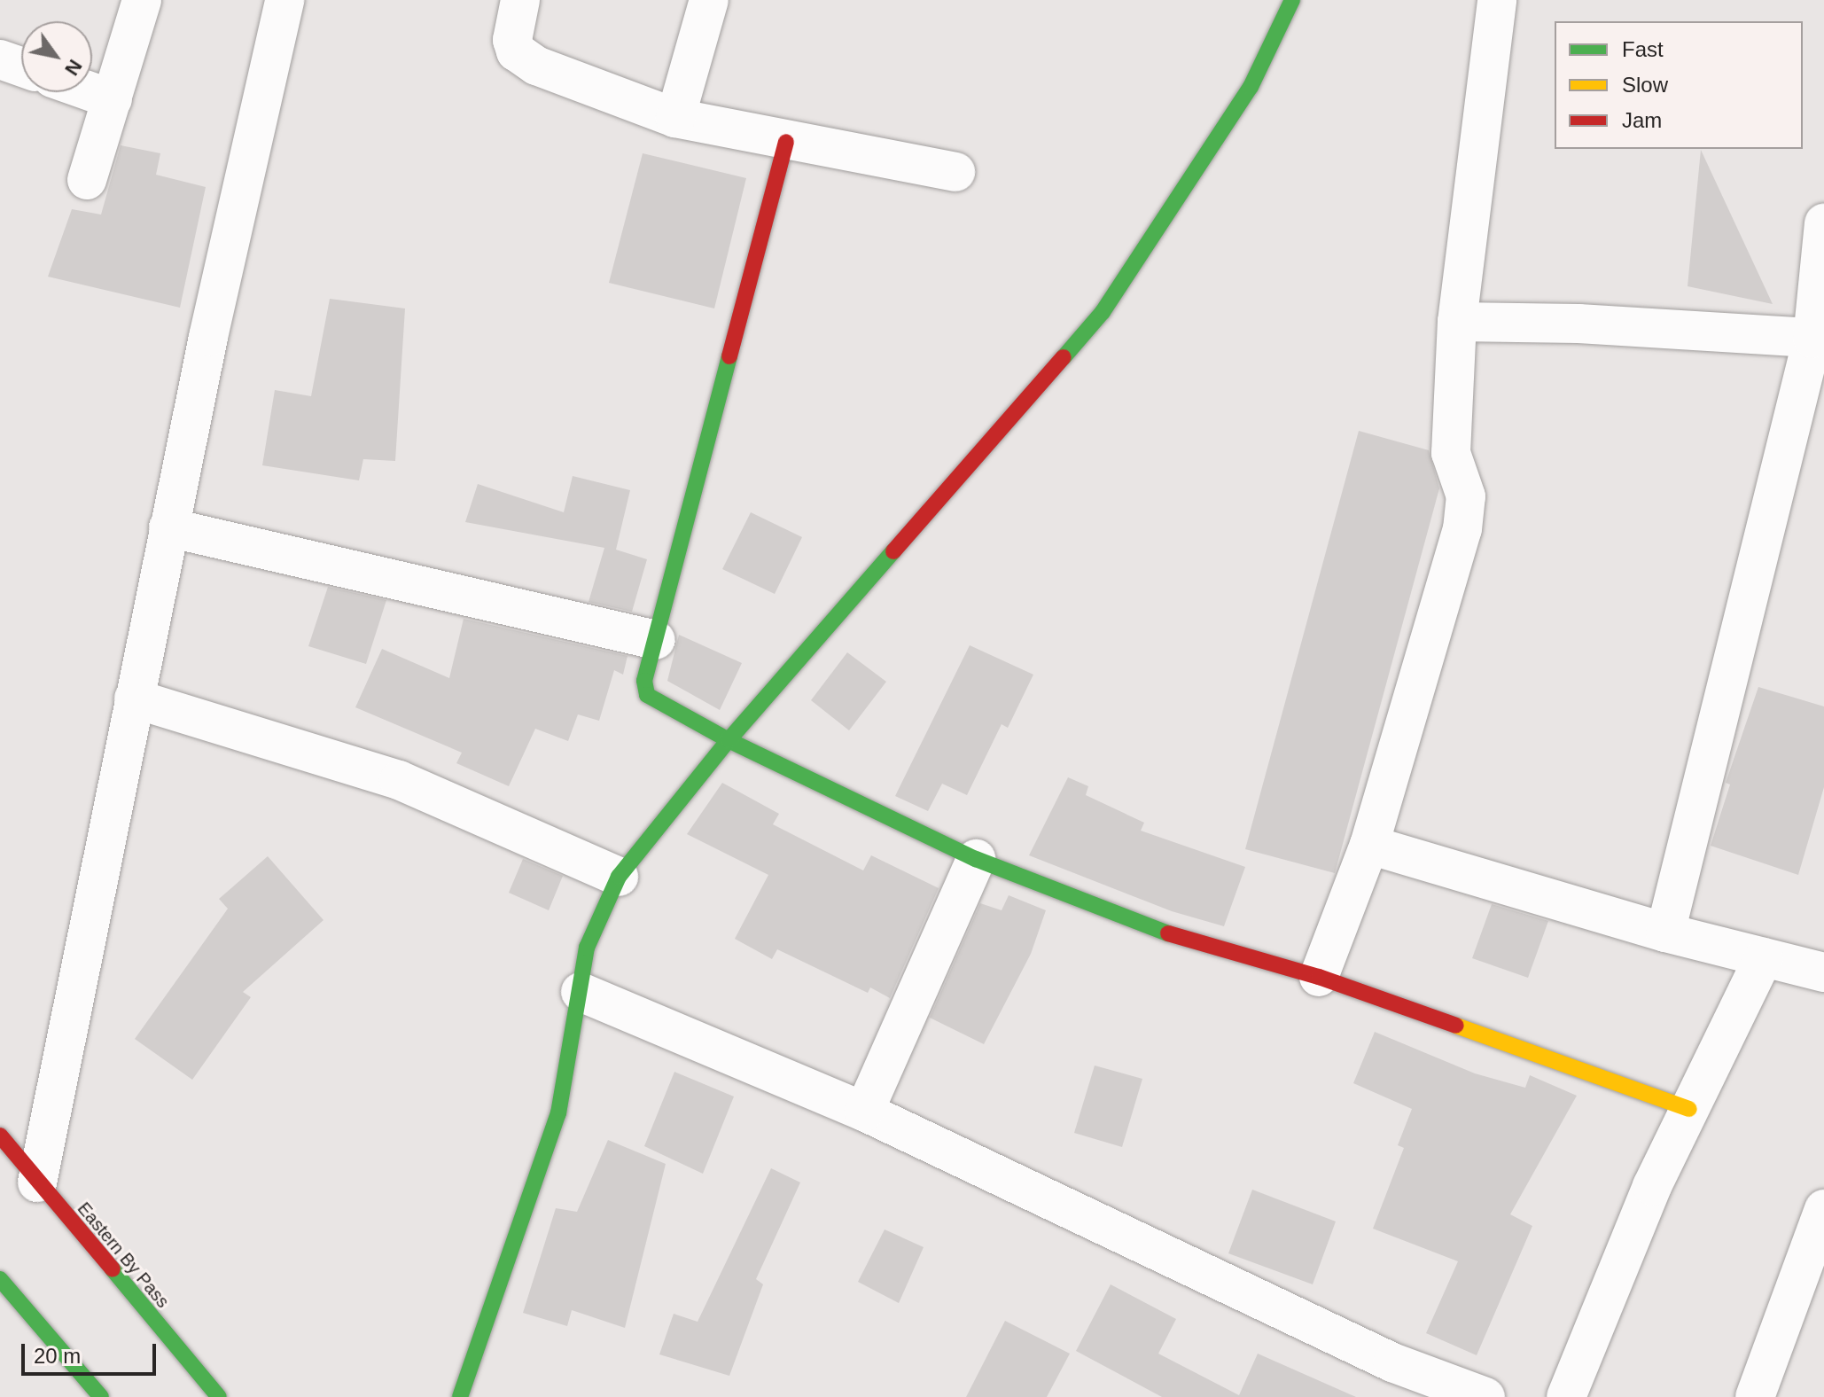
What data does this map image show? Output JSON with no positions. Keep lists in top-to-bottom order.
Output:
{
  "streets": {
    "street": ["Eastern By Pass"]
  },
  "legend": ["Fast", "Slow", "Jam"],
  "scale_bar": "20 m",
  "north": "bottom right"
}
